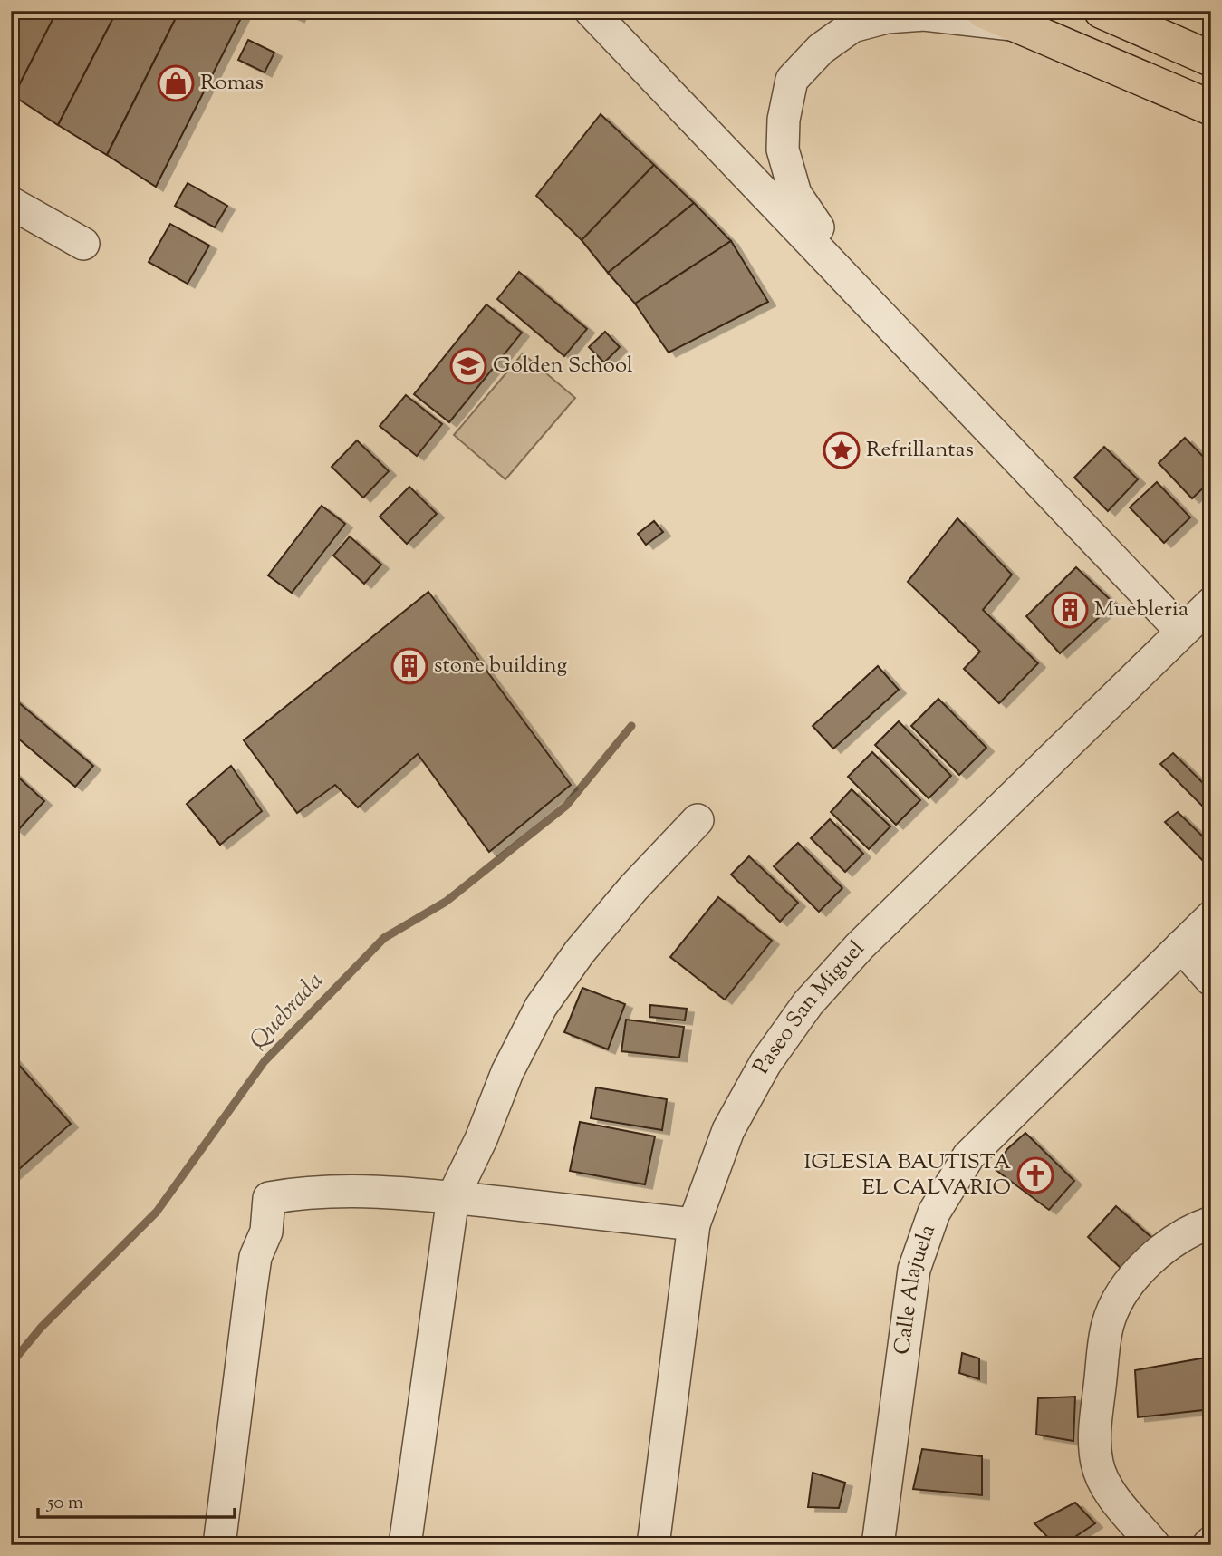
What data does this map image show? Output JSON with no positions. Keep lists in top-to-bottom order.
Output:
{
  "streets": {
    "street": ["Paseo San Miguel", "Calle Alajuela"]
  },
  "water": ["Quebrada"],
  "places": {
    "shop": ["Romas"],
    "school or university": ["Golden School"],
    "place": ["Refrillantas"],
    "building": ["Muebleria", "stone building"],
    "church": ["IGLESIA BAUTISTA EL CALVARIO"]
  },
  "scale_bar": "50 m"
}
